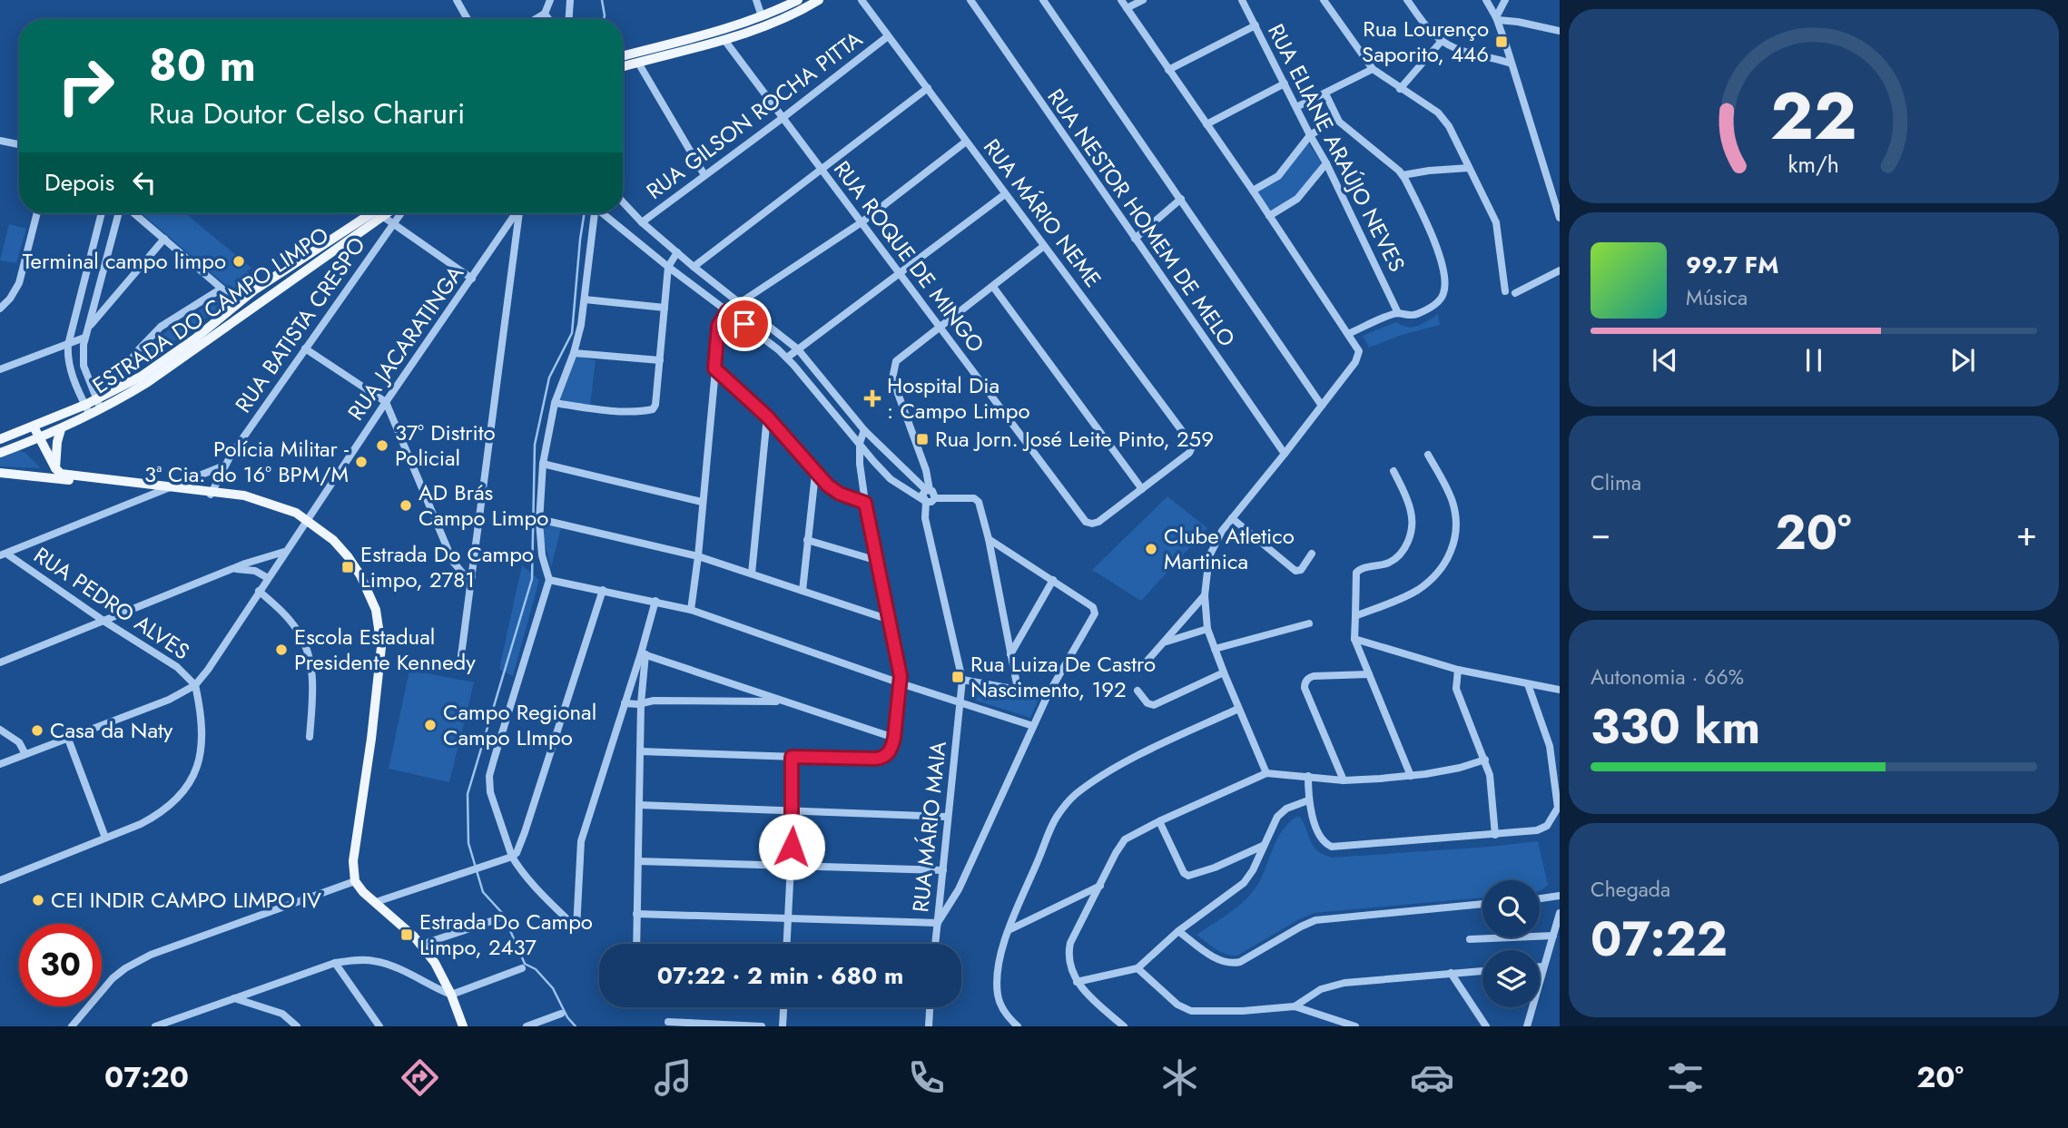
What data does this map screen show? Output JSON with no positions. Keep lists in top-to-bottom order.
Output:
{
  "streets": {
    "main road": ["ESTRADA DO CAMPO LIMPO"],
    "street": [
      "RUA GILSON ROCHA PITTA",
      "RUA ELIANE ARAÚJO NEVES",
      "RUA MÁRIO NEME",
      "RUA NESTOR HOMEM DE MELO",
      "RUA ROQUE DE MINGO",
      "RUA BATISTA CRESPO",
      "RUA JACARATINGA",
      "RUA PEDRO ALVES",
      "RUA MÁRIO MAIA"
    ]
  },
  "crossings": [
    ["RUA GILSON ROCHA PITTA", "RUA MÁRIO NEME"],
    ["RUA GILSON ROCHA PITTA", "RUA ROQUE DE MINGO"],
    ["RUA MÁRIO NEME", "RUA ROQUE DE MINGO"],
    ["RUA JACARATINGA", "RUA PEDRO ALVES"]
  ],
  "places": {
    "transit": [
      "Rua Lourenço Saporito, 446",
      "Rua Jorn. José Leite Pinto, 259",
      "Estrada Do Campo Limpo, 2781",
      "Rua Luiza De Castro Nascimento, 192",
      "Estrada Do Campo Limpo, 2437"
    ],
    "other": [
      "Terminal campo limpo",
      "37º Distrito Policial",
      "Polícia Militar - 3ª Cia. do 16º BPM/M",
      "AD Brás Campo Limpo",
      "Clube Atletico Martinica",
      "Escola Estadual Presidente Kennedy",
      "Campo Regional Campo LImpo",
      "Casa da Naty",
      "CEI INDIR CAMPO LIMPO IV"
    ],
    "health": ["Hospital Dia : Campo Limpo"]
  },
  "page": {
    "turn": ["80 m", "Rua Doutor Celso Charuri"],
    "then": "Depois",
    "song": ["99.7 FM", "Música"],
    "tile": [
      "Clima",
      ["Autonomia · 66%", "330 km"],
      ["Chegada", "07:22"]
    ],
    "heat": ["−", "20°", "+"],
    "limit": "30",
    "trip": "07:22 · 2 min · 680 m",
    "tabs": ["07:20", "20°"],
    "gauge": ["22", "km/h"]
  }
}
